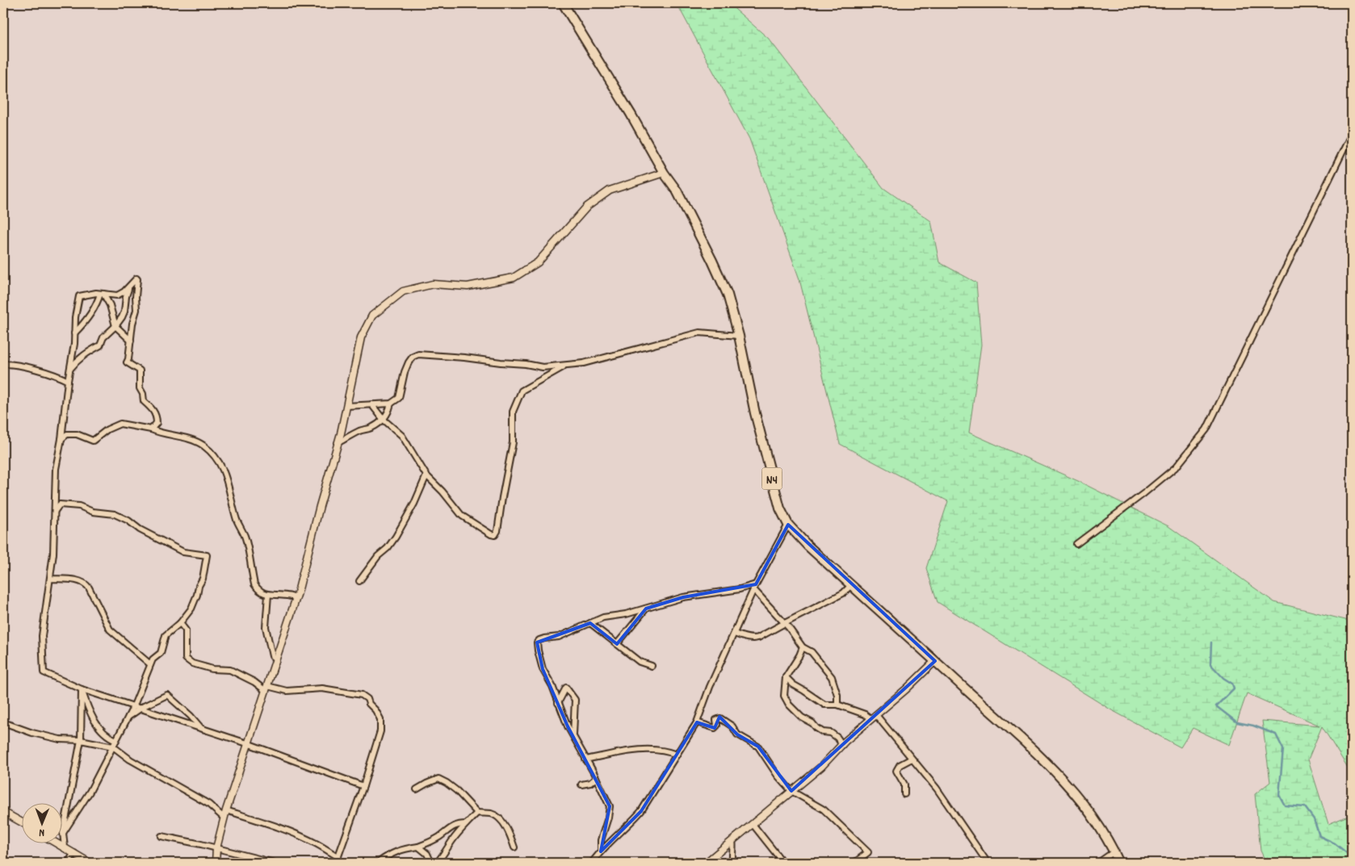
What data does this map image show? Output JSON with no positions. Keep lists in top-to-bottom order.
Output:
{
  "streets": {
    "highway": ["N4"]
  },
  "north": "bottom"
}
